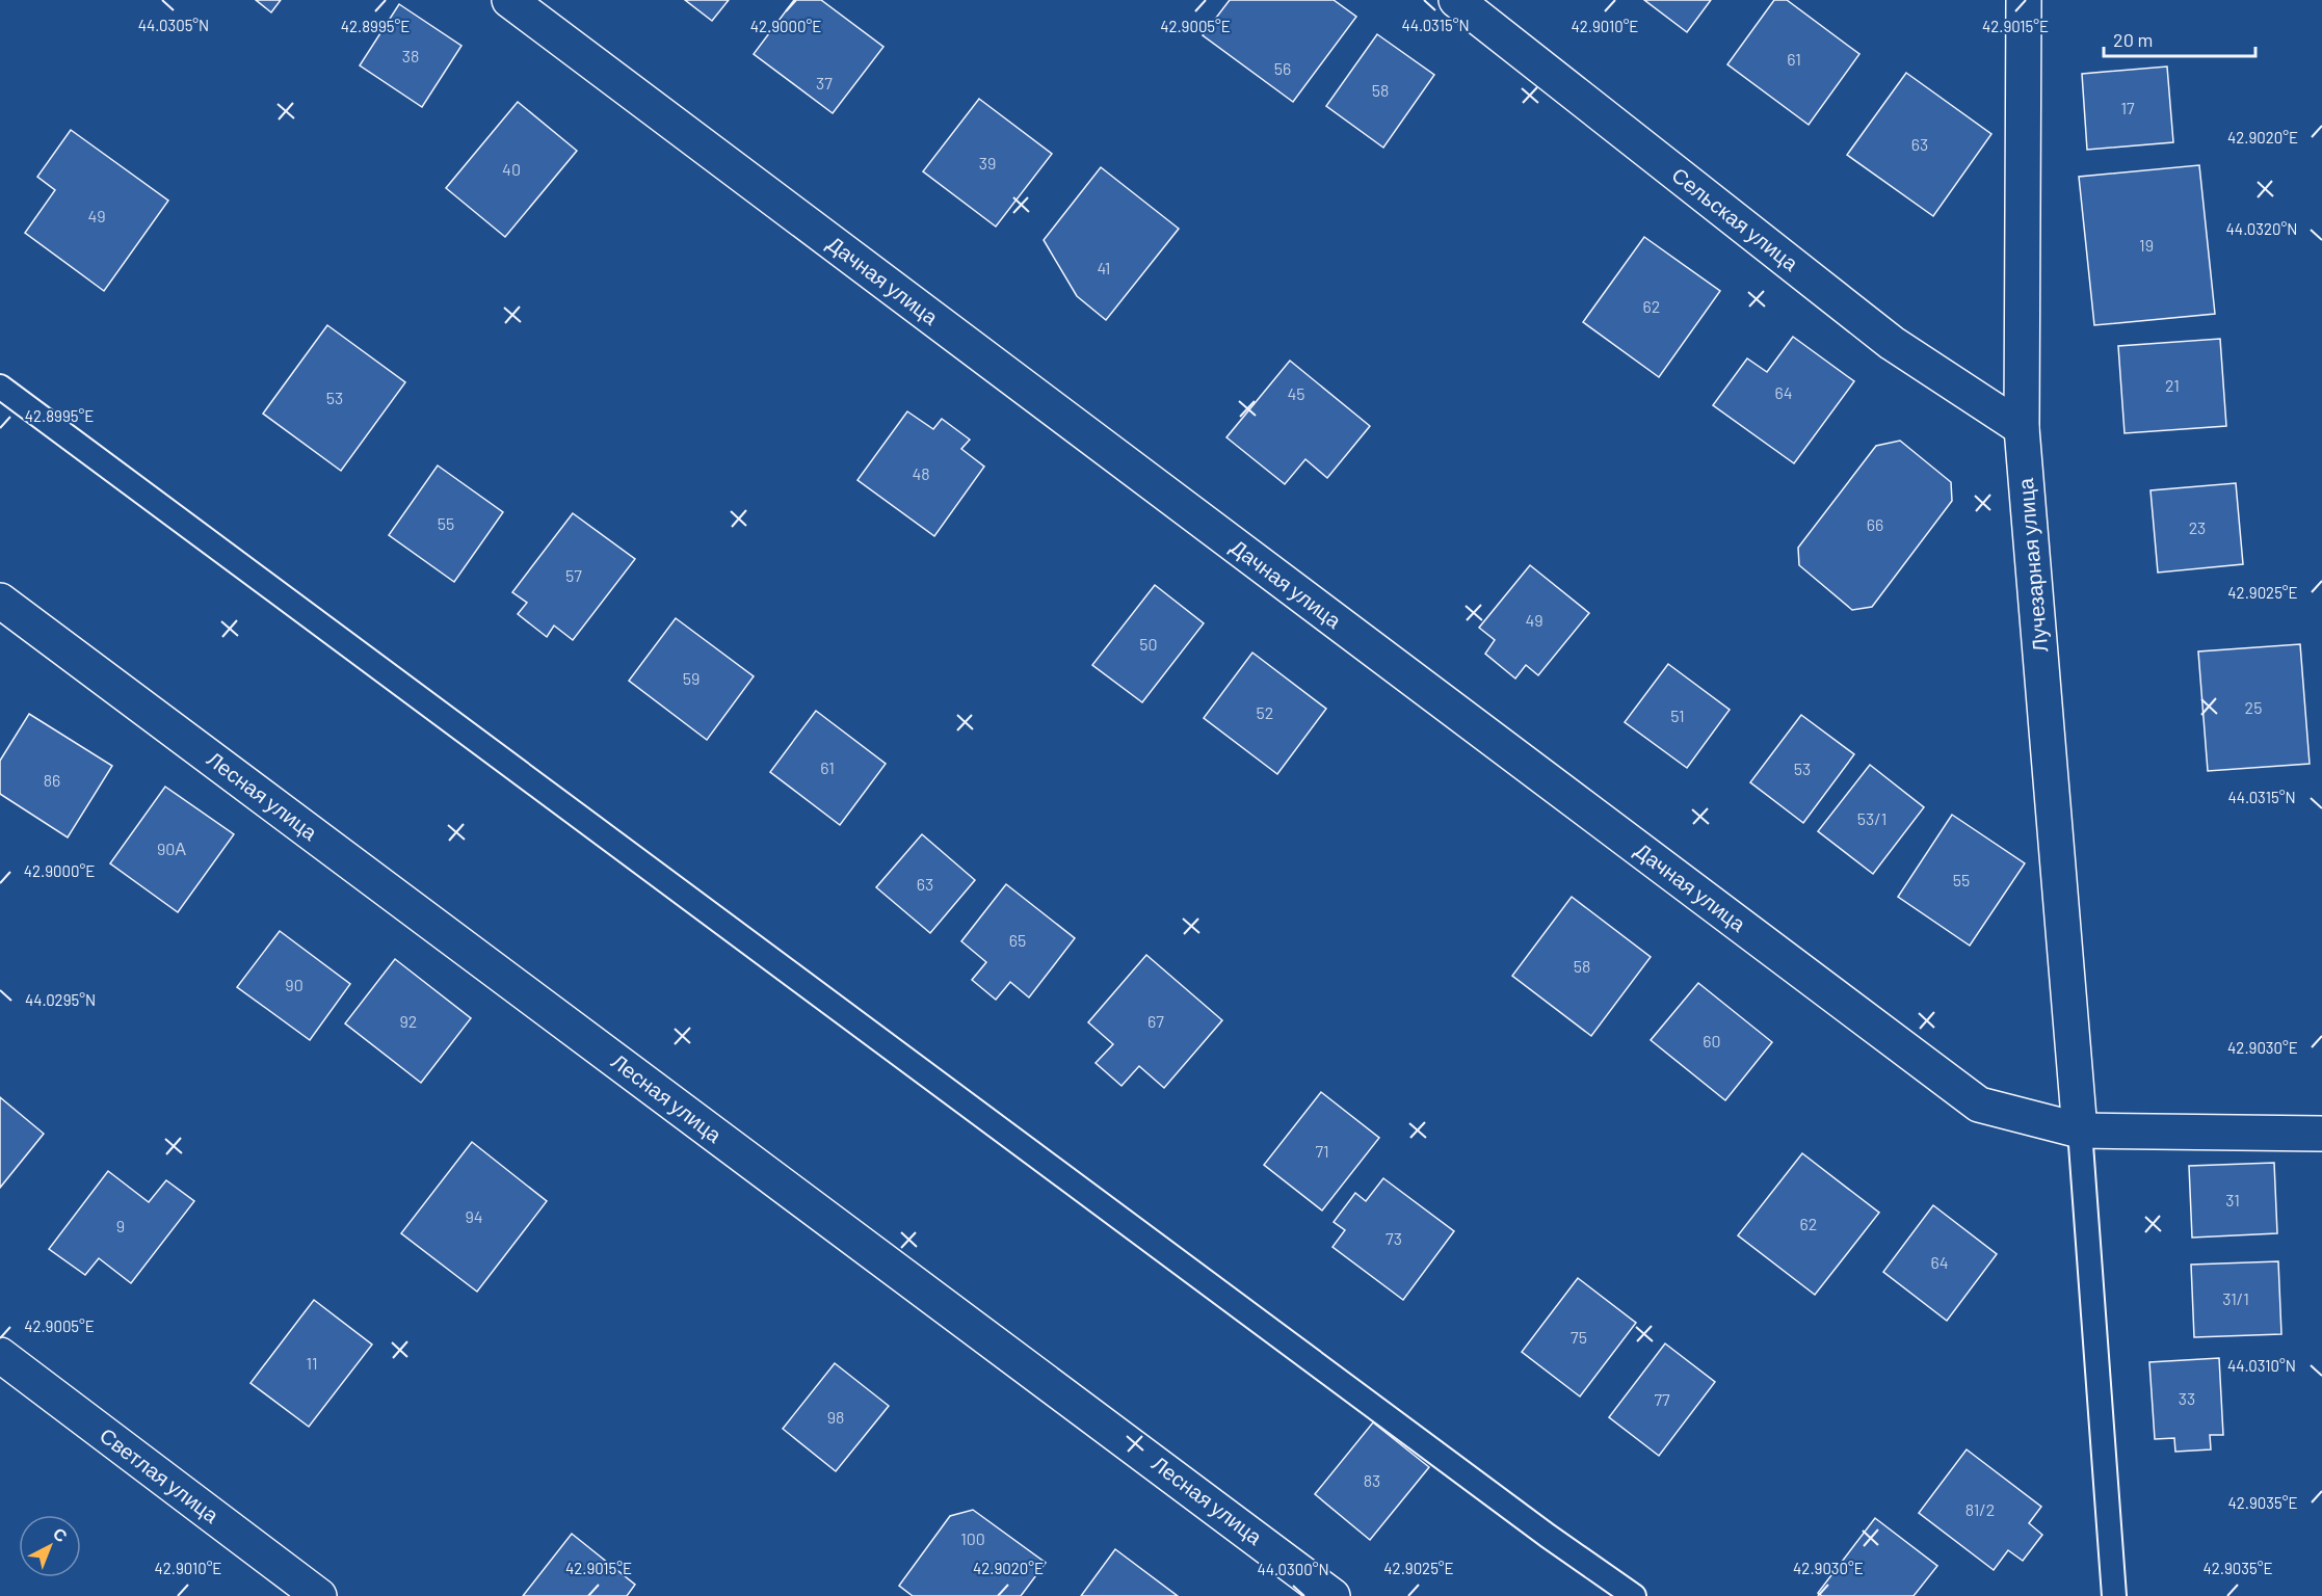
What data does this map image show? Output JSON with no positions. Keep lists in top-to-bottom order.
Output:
{
  "streets": {
    "street": [
      "Сельская улица",
      "Дачная улица",
      "Лучезарная улица",
      "Лесная улица",
      "Светлая улица"
    ]
  },
  "crossings": [
    ["Сельская улица", "Лучезарная улица"],
    ["Дачная улица", "Лучезарная улица"]
  ],
  "house_numbers": [
    "38",
    "61",
    "56",
    "37",
    "58",
    "17",
    "63",
    "39",
    "40",
    "49",
    "19",
    "41",
    "62",
    "21",
    "64",
    "45",
    "53",
    "48",
    "55",
    "66",
    "23",
    "57",
    "49",
    "50",
    "59",
    "25",
    "52",
    "51",
    "61",
    "53",
    "86",
    "53/1",
    "90А",
    "55",
    "63",
    "65",
    "58",
    "90",
    "92",
    "67",
    "60",
    "71",
    "31",
    "94",
    "62",
    "9",
    "73",
    "64",
    "31/1",
    "75",
    "11",
    "33",
    "77",
    "98",
    "83",
    "81/2",
    "100"
  ],
  "scale_bar": "20 m",
  "north": "top right",
  "coordinates": [
    "44.0305°N",
    "44.0315°N",
    "42.8995°E",
    "42.9000°E",
    "42.9005°E",
    "42.9010°E",
    "42.9015°E",
    "42.9020°E",
    "44.0320°N",
    "42.9025°E",
    "44.0295°N",
    "42.9030°E",
    "44.0310°N",
    "42.9035°E",
    "44.0300°N"
  ]
}
